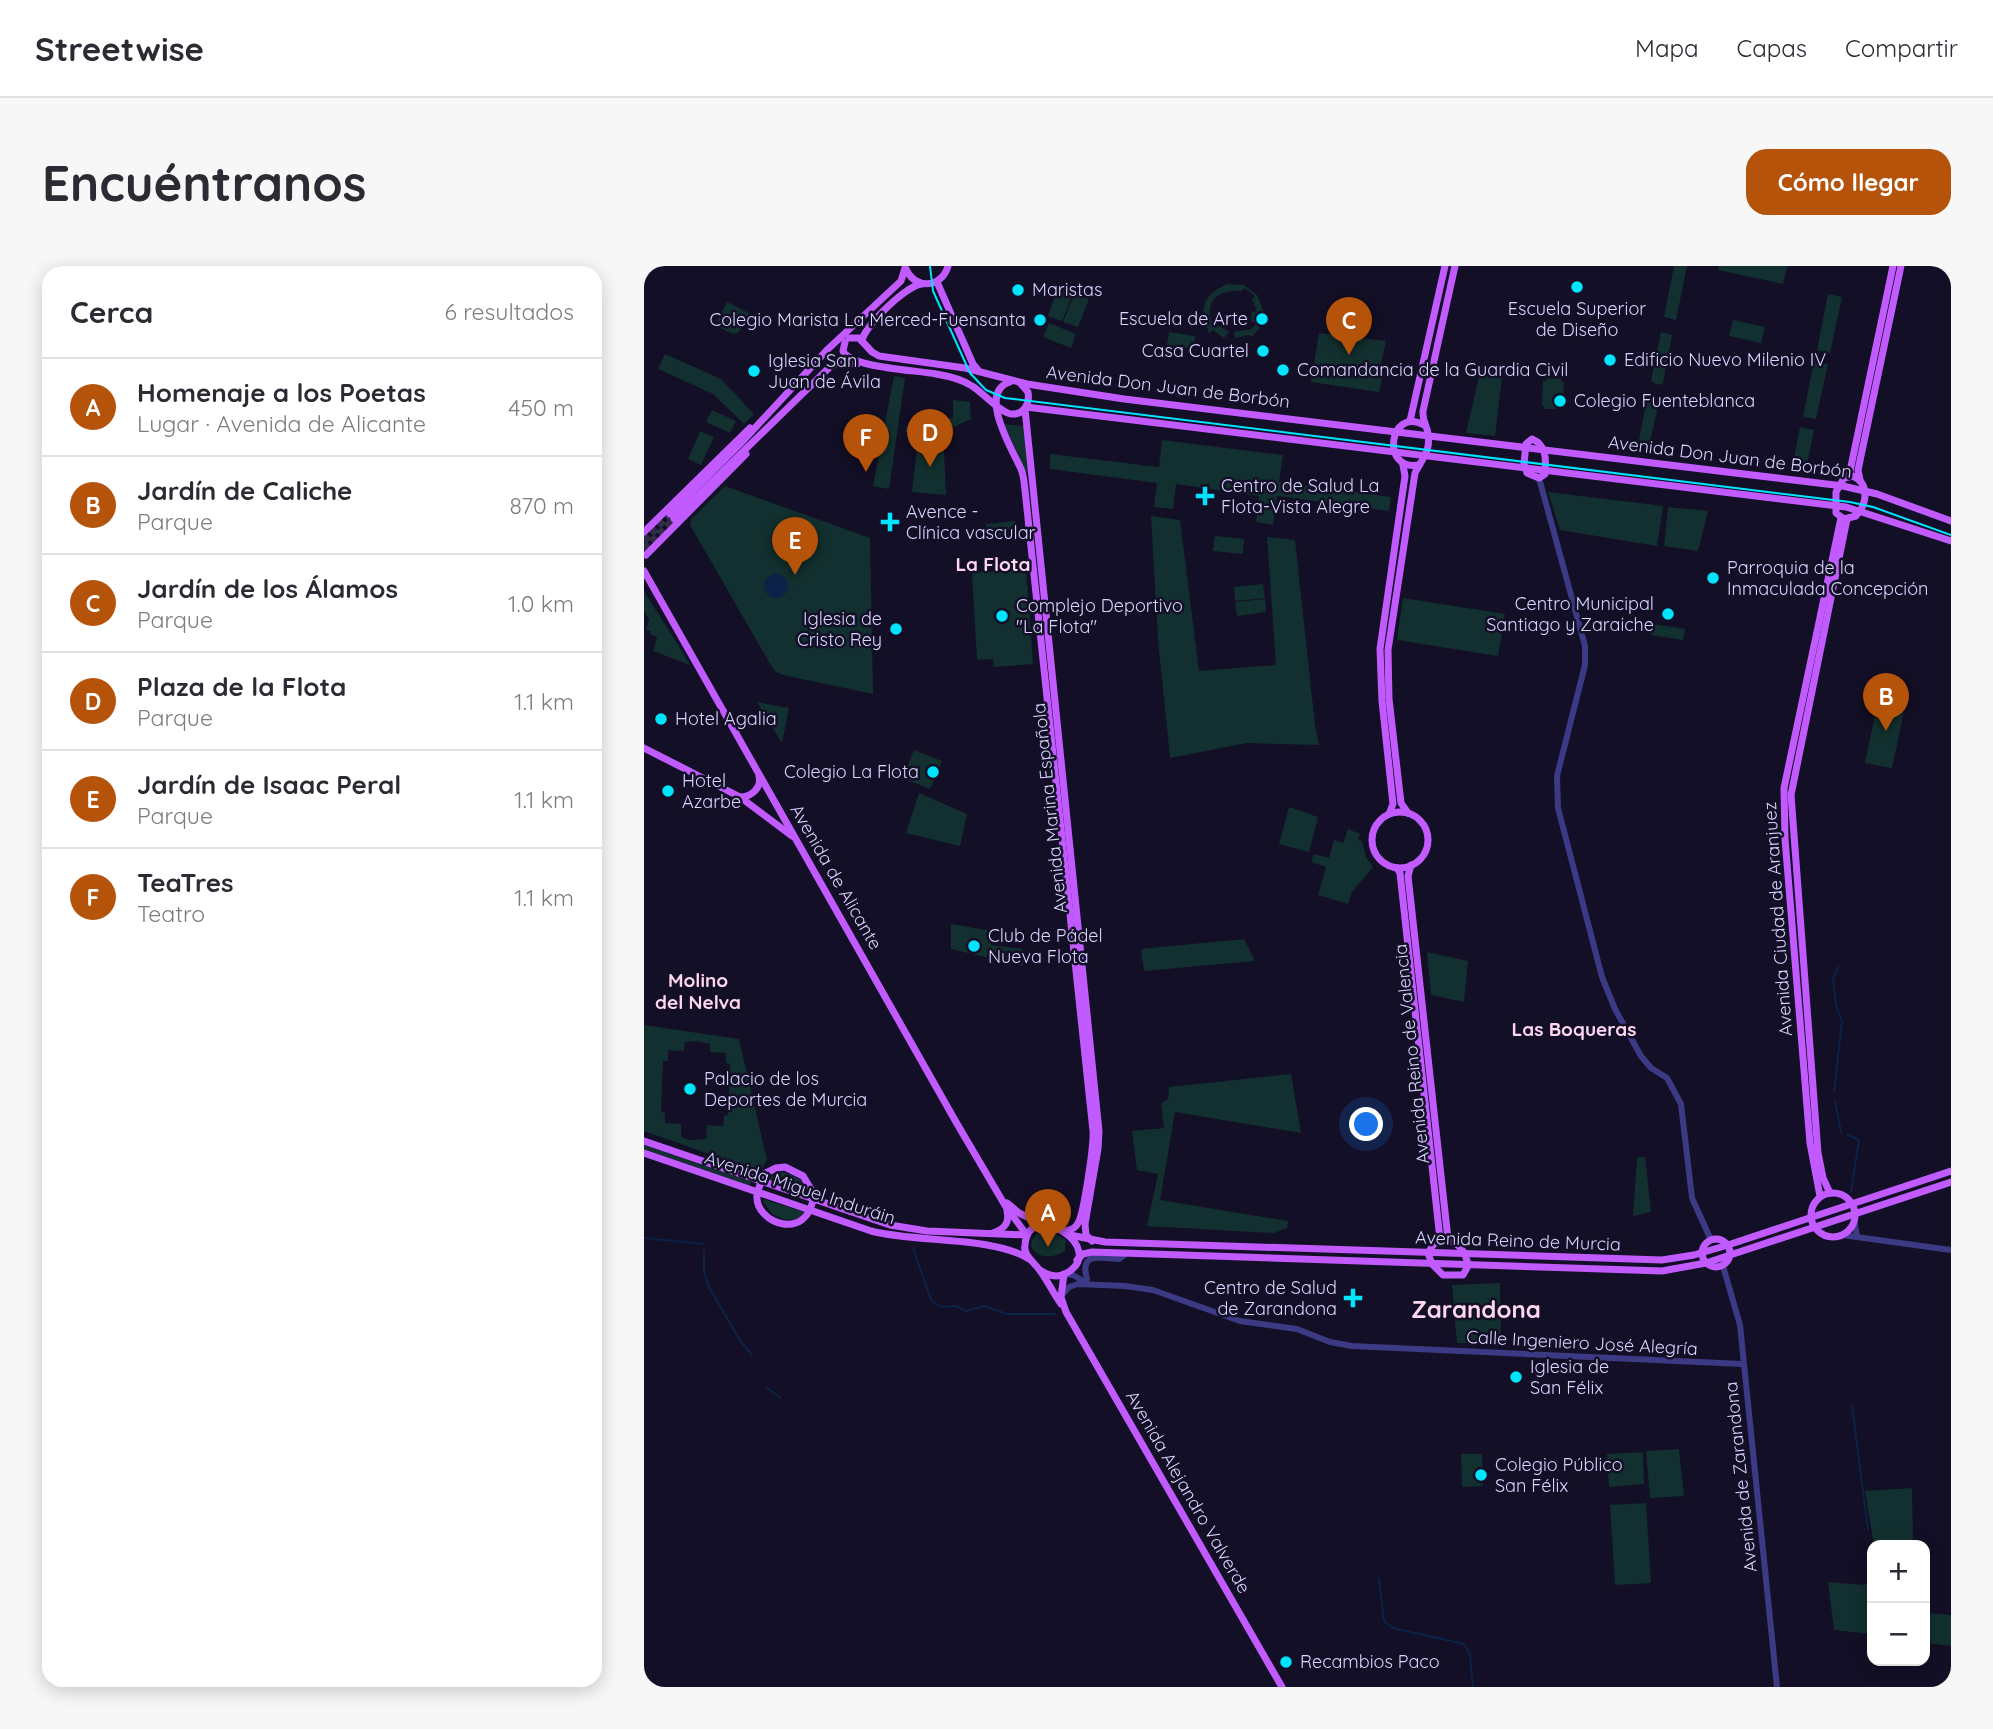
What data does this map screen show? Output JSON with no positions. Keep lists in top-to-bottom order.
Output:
{
  "streets": {
    "main road": [
      "Avenida Don Juan de Borbón",
      "Avenida Marina Española",
      "Avenida de Alicante",
      "Avenida Ciudad de Aranjuez",
      "Avenida Reino de Valencia",
      "Avenida Miguel Induráin",
      "Avenida Reino de Murcia",
      "Avenida Alejandro Valverde"
    ],
    "street": ["Calle Ingeniero José Alegría", "Avenida de Zarandona"]
  },
  "crossings": [
    ["Avenida Don Juan de Borbón", "Avenida Marina Española"],
    ["Avenida Marina Española", "Avenida de Alicante"],
    ["Avenida Marina Española", "Avenida Miguel Induráin"],
    ["Avenida Marina Española", "Avenida Reino de Murcia"],
    ["Avenida de Alicante", "Avenida Miguel Induráin"],
    ["Avenida de Alicante", "Avenida Reino de Murcia"],
    ["Avenida Miguel Induráin", "Avenida Reino de Murcia"],
    ["Calle Ingeniero José Alegría", "Avenida de Zarandona"]
  ],
  "districts": [
    "La Flota",
    "Molino del Nelva",
    "Las Boqueras",
    "Zarandona"
  ],
  "places": {
    "other": [
      "Escuela Superior de Diseño",
      "Maristas",
      "Escuela de Arte",
      "Colegio Marista La Merced-Fuensanta",
      "Casa Cuartel",
      "Edificio Nuevo Milenio IV",
      "Comandancia de la Guardia Civil",
      "Iglesia San Juan de Ávila",
      "Colegio Fuenteblanca",
      "Parroquia de la Inmaculada Concepción",
      "Centro Municipal Santiago y Zaraiche",
      "Complejo Deportivo \"La Flota\"",
      "Iglesia de Cristo Rey",
      "Hotel Agalia",
      "Colegio La Flota",
      "Hotel Azarbe",
      "Club de Pádel Nueva Flota",
      "Palacio de los Deportes de Murcia",
      "Iglesia de San Félix",
      "Colegio Público San Félix",
      "Recambios Paco"
    ],
    "health": ["Centro de Salud La Flota-Vista Alegre", "Avence - Clínica vascular", "Centro de Salud de Zarandona"]
  },
  "page": {
    "header": "Streetwise",
    "nav": ["Mapa", "Capas", "Compartir"],
    "buttons": "Cómo llegar",
    "title": "Encuéntranos",
    "heading": ["Cerca", "6 resultados"],
    "pins": [
      "C",
      "D",
      "F",
      "E",
      "B",
      "A"
    ],
    "list": [
      {
        "mark": "A",
        "name": "Homenaje a los Poetas",
        "note": "Lugar · Avenida de Alicante",
        "value": "450 m"
      },
      {
        "mark": "B",
        "name": "Jardín de Caliche",
        "note": "Parque",
        "value": "870 m"
      },
      {
        "mark": "C",
        "name": "Jardín de los Álamos",
        "note": "Parque",
        "value": "1.0 km"
      },
      {
        "mark": "D",
        "name": "Plaza de la Flota",
        "note": "Parque",
        "value": "1.1 km"
      },
      {
        "mark": "E",
        "name": "Jardín de Isaac Peral",
        "note": "Parque",
        "value": "1.1 km"
      },
      {
        "mark": "F",
        "name": "TeaTres",
        "note": "Teatro",
        "value": "1.1 km"
      }
    ],
    "map_buttons": ["+", "−"]
  }
}
